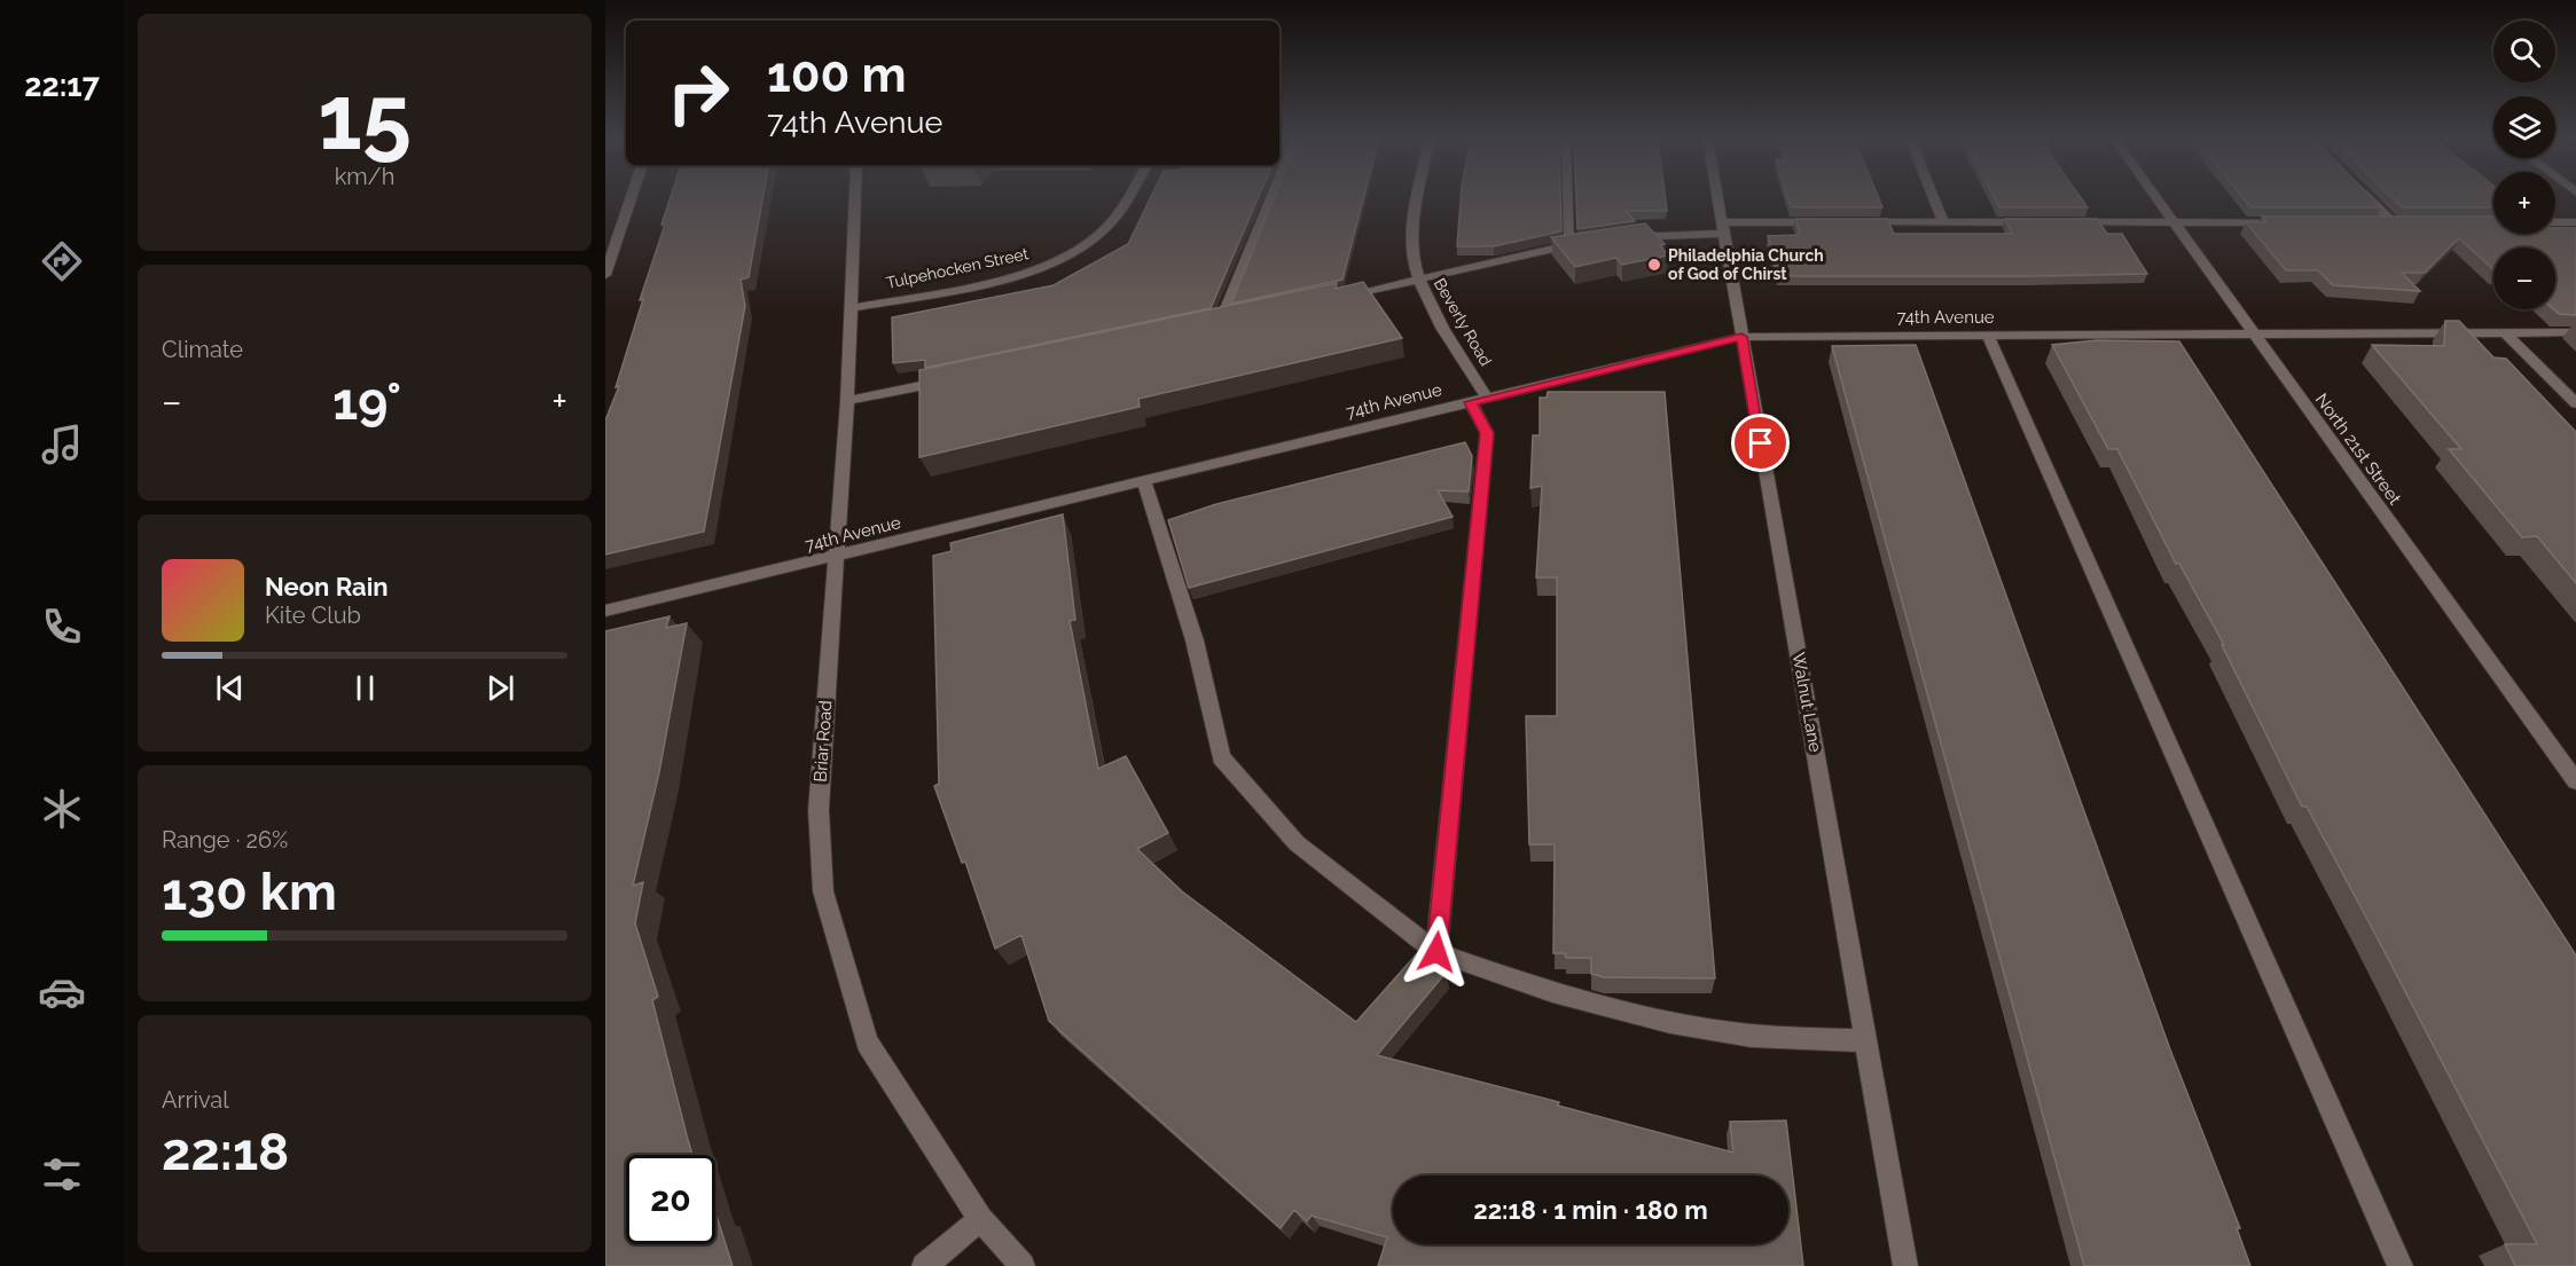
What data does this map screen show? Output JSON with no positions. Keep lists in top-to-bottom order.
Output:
{
  "streets": {
    "street": [
      "Tulpehocken Street",
      "74th Avenue",
      "Beverly Road",
      "North 21st Street",
      "Walnut Lane",
      "Briar Road"
    ]
  },
  "crossings": [
    ["Tulpehocken Street", "Briar Road"],
    ["74th Avenue", "Beverly Road"],
    ["74th Avenue", "North 21st Street"],
    ["74th Avenue", "Walnut Lane"],
    ["74th Avenue", "Briar Road"]
  ],
  "places": ["Philadelphia Church of God of Chirst"],
  "page": {
    "tabs": "22:17",
    "tile": [
      ["15", "km/h"],
      "Climate",
      ["Range · 26%", "130 km"],
      ["Arrival", "22:18"]
    ],
    "map_buttons": ["+", "−"],
    "turn": ["100 m", "74th Avenue"],
    "heat": ["−", "19°", "+"],
    "song": ["Neon Rain", "Kite Club"],
    "limit": "20",
    "trip": "22:18 · 1 min · 180 m"
  }
}
